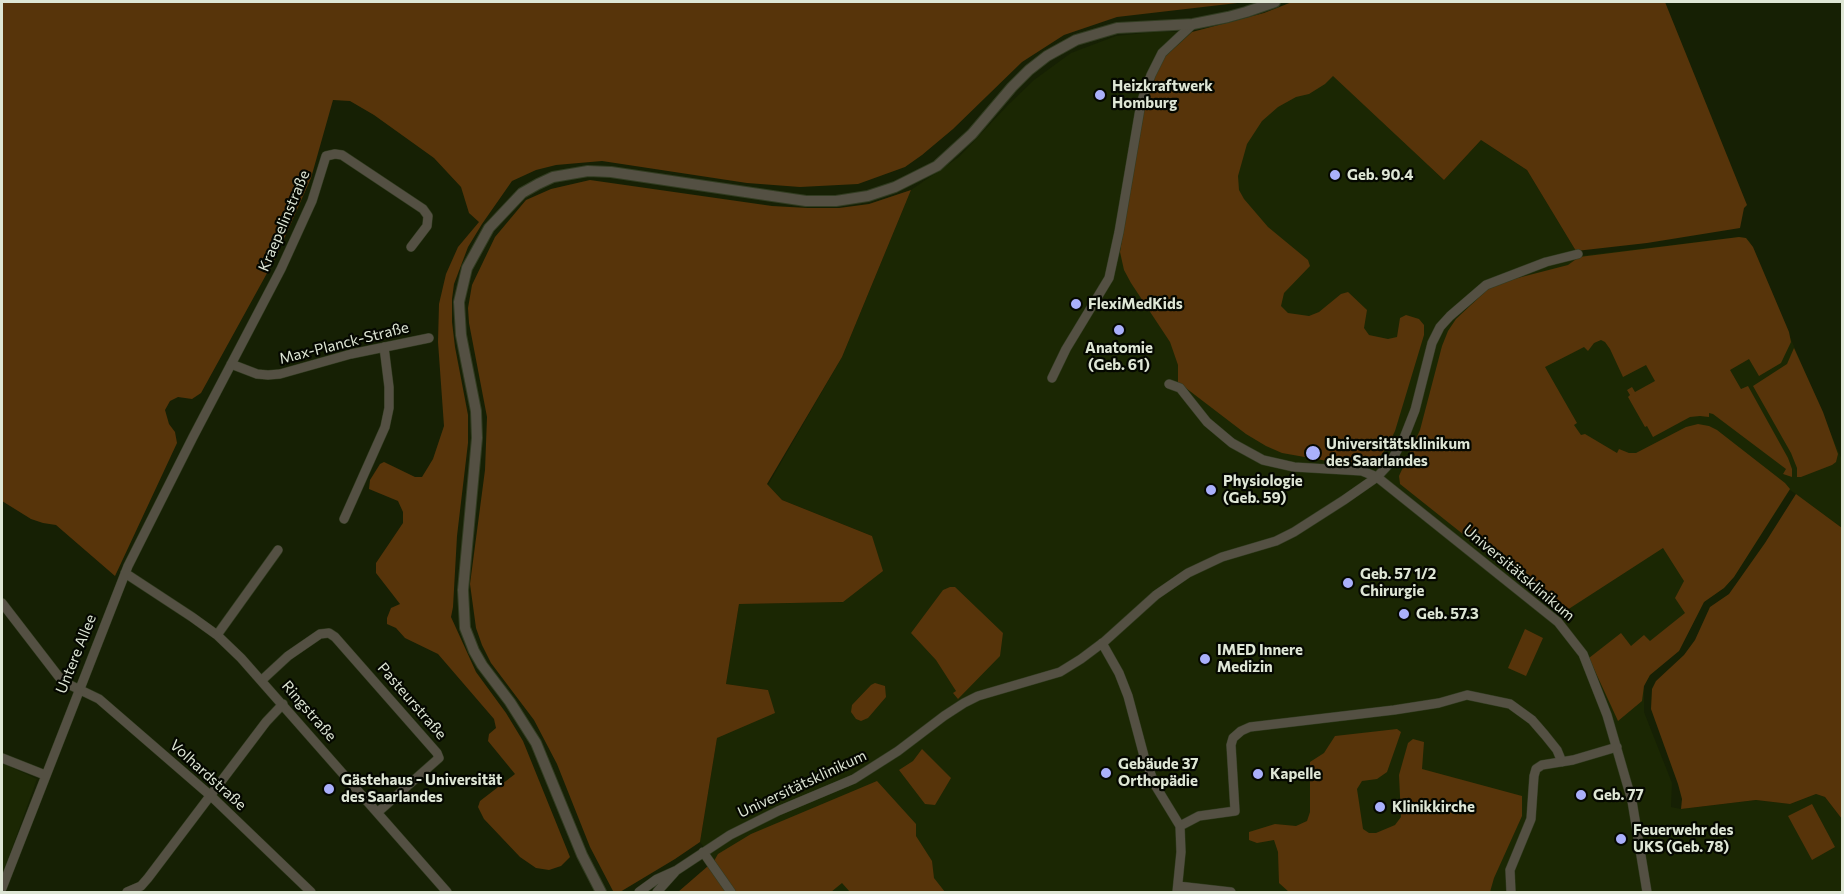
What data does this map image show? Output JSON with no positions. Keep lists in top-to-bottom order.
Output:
{
  "streets": {
    "street": [
      "Kraepelinstraße",
      "Max-Planck-Straße",
      "Universitätsklinikum",
      "Untere Allee",
      "Pasteurstraße",
      "Ringstraße",
      "Volhardstraße"
    ]
  },
  "crossings": [
    ["Kraepelinstraße", "Max-Planck-Straße"],
    ["Kraepelinstraße", "Untere Allee"],
    ["Untere Allee", "Ringstraße"],
    ["Untere Allee", "Volhardstraße"],
    ["Pasteurstraße", "Ringstraße"]
  ],
  "places": [
    "Heizkraftwerk Homburg",
    "Geb. 90.4",
    "FlexiMedKids",
    "Anatomie (Geb. 61)",
    "Universitätsklinikum des Saarlandes",
    "Physiologie (Geb. 59)",
    "Geb. 57 1/2 Chirurgie",
    "Geb. 57.3",
    "IMED Innere Medizin",
    "Gebäude 37 Orthopädie",
    "Kapelle",
    "Gästehaus - Universität des Saarlandes",
    "Geb. 77",
    "Klinikkirche",
    "Feuerwehr des UKS (Geb. 78)"
  ]
}
